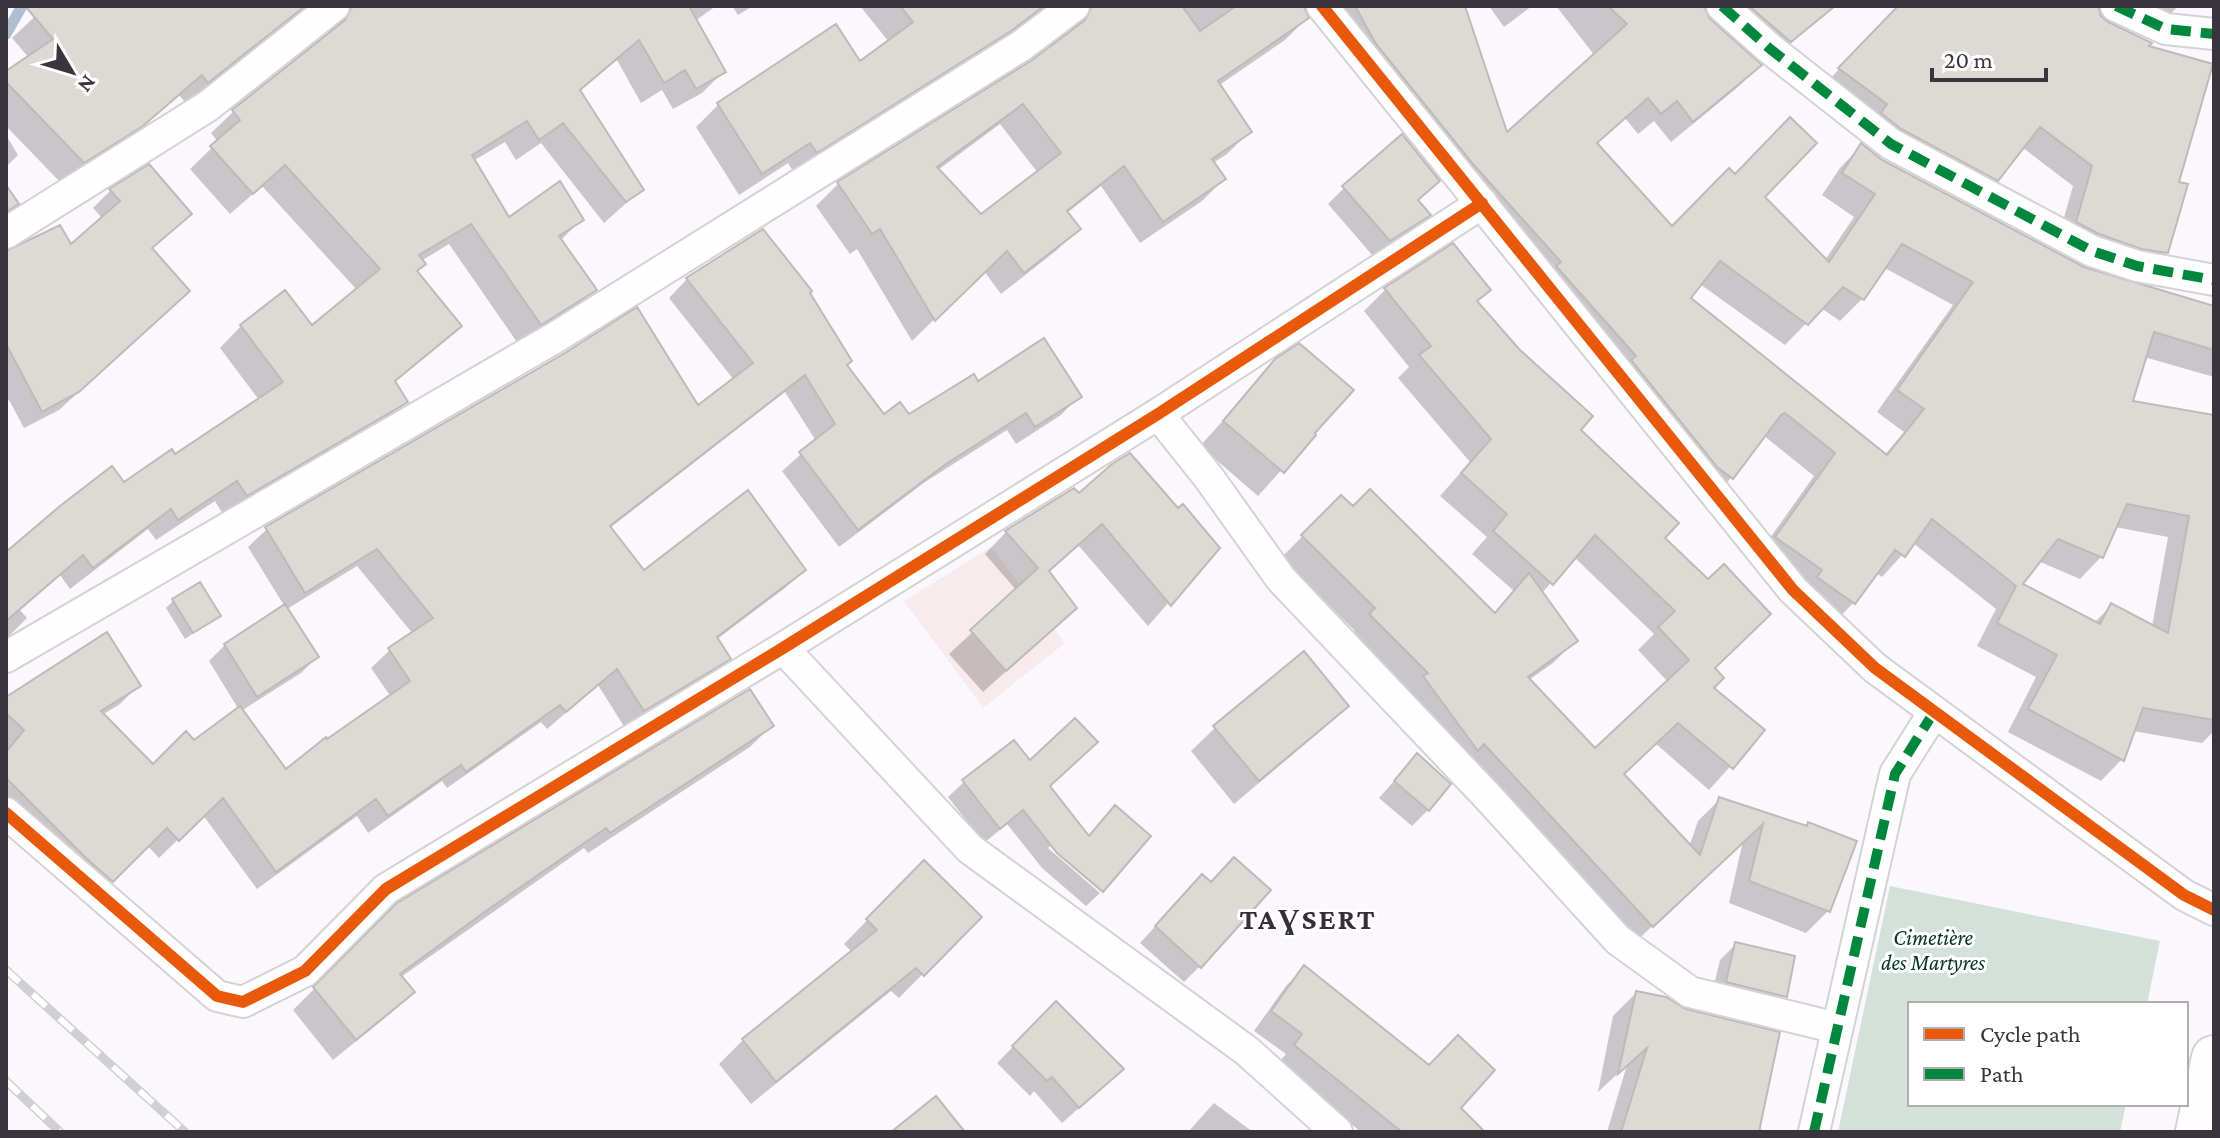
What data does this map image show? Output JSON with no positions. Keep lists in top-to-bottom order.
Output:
{
  "districts": ["TAƔSERT"],
  "parks": ["Cimetière des Martyres"],
  "legend": ["Cycle path", "Path"],
  "scale_bar": "20 m",
  "north": "bottom right"
}
